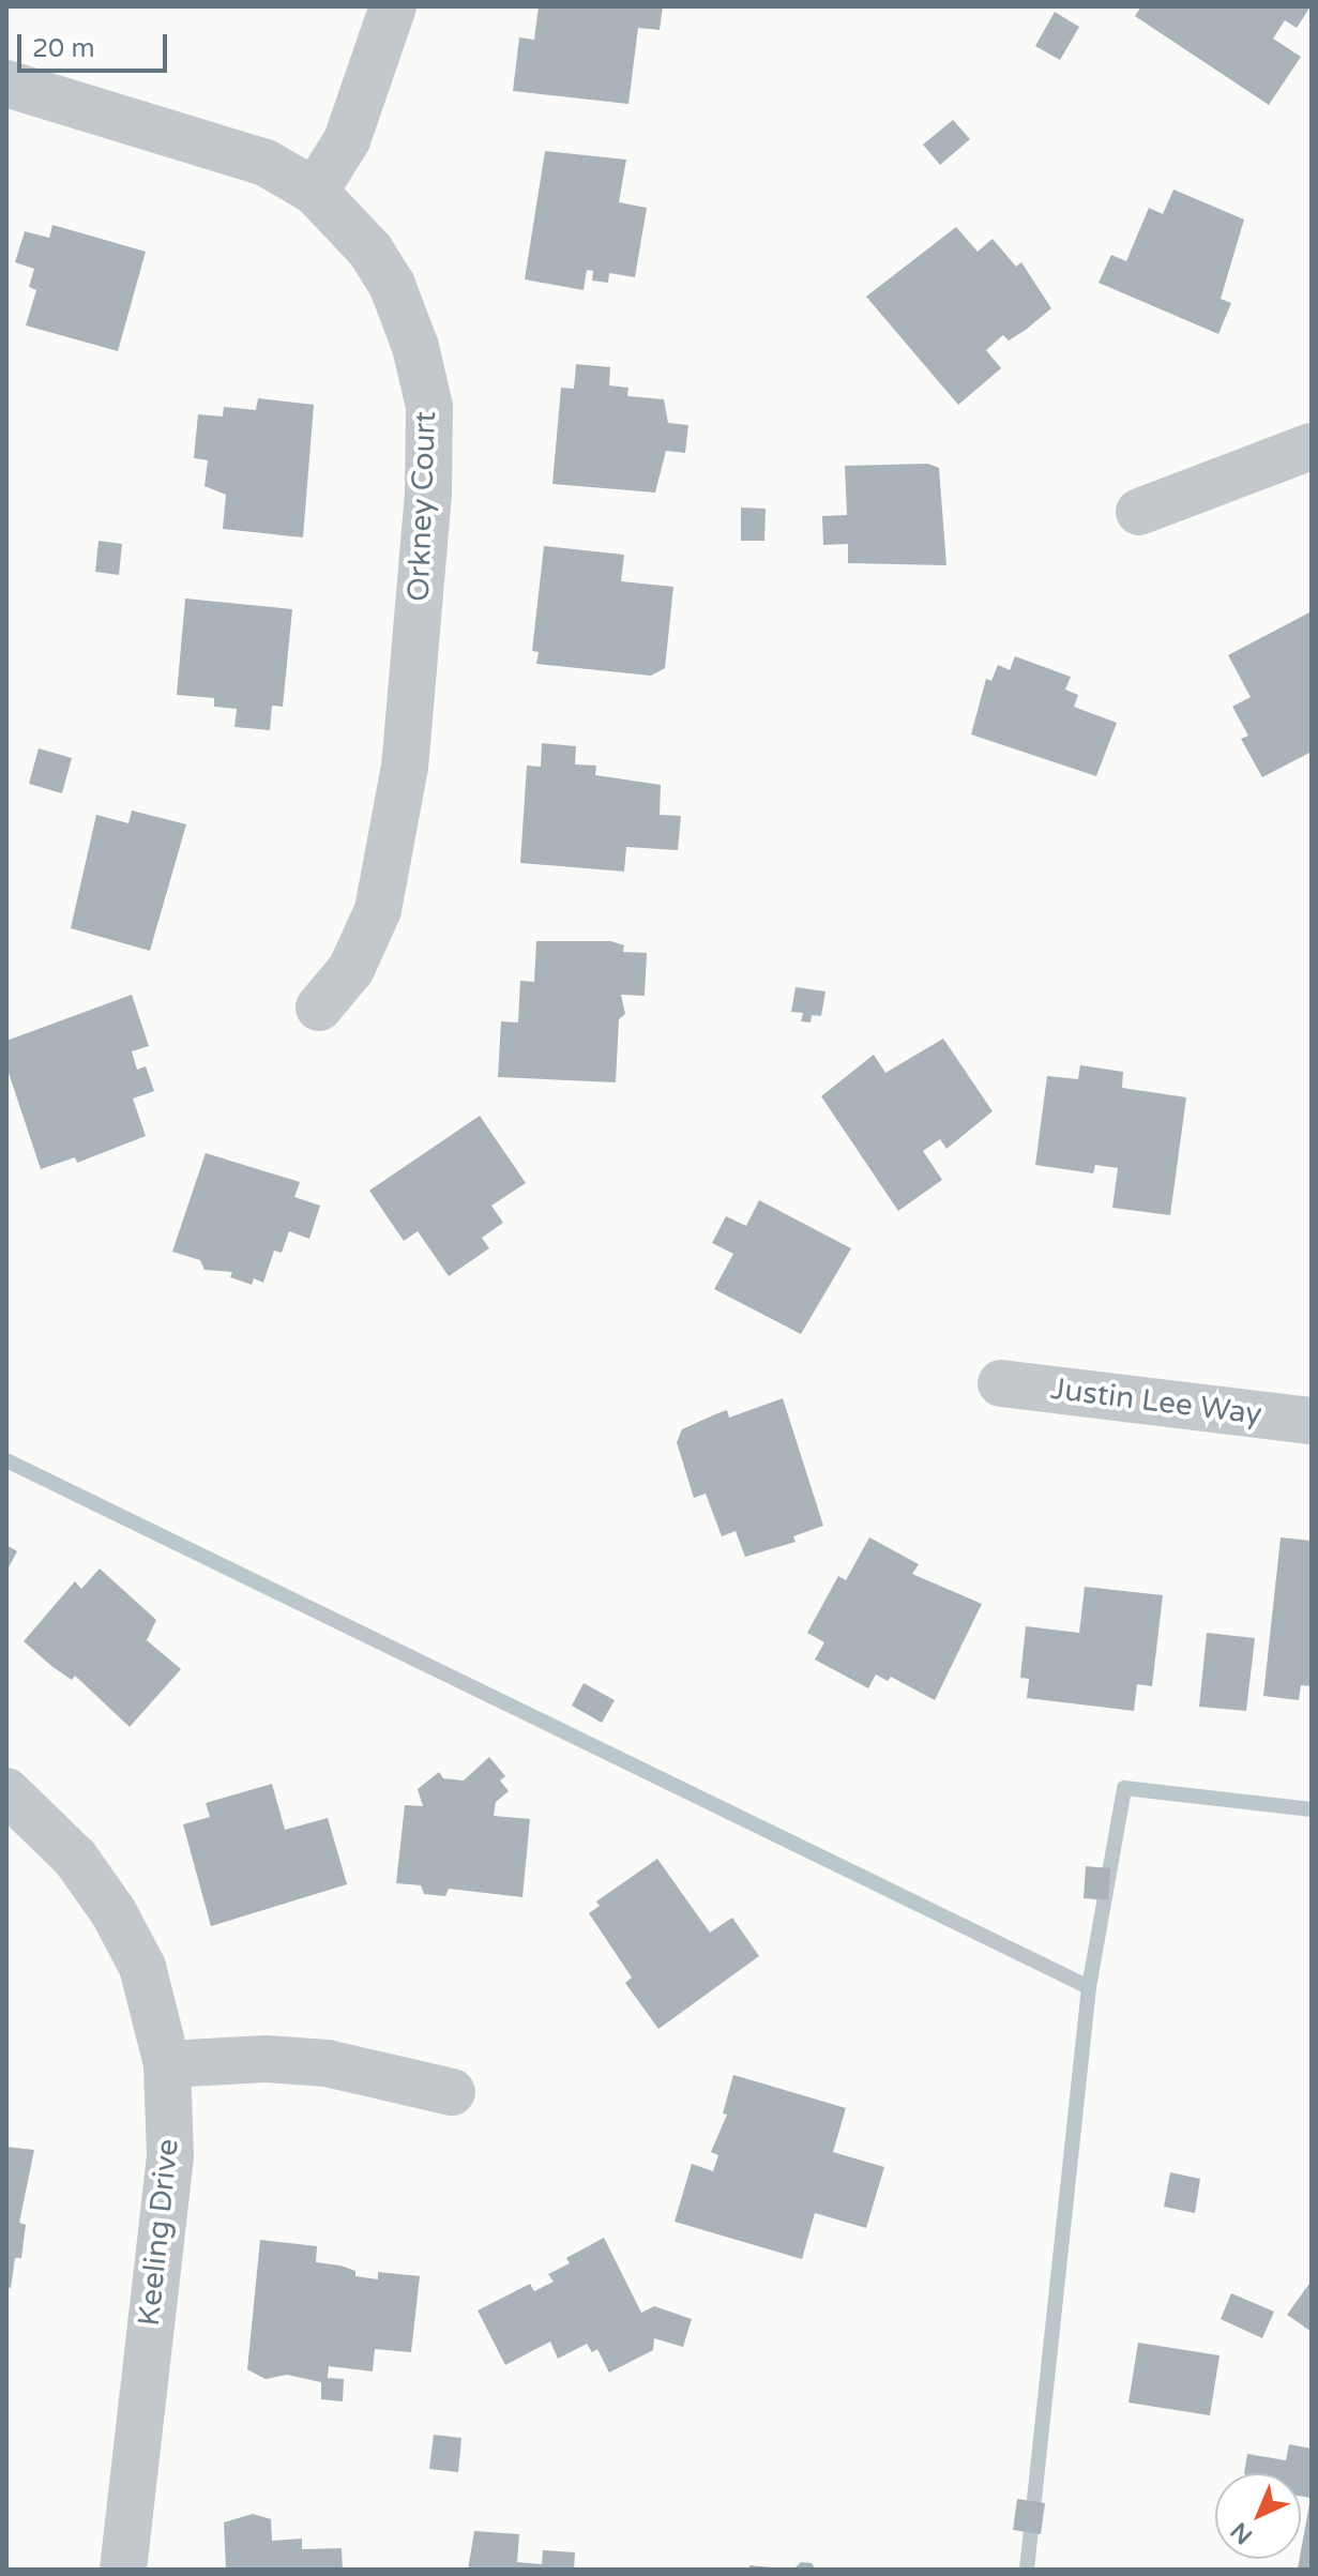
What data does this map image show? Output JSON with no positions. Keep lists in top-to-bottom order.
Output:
{
  "streets": {
    "street": ["Orkney Court", "Justin Lee Way", "Keeling Drive"]
  },
  "scale_bar": "20 m",
  "north": "bottom left"
}
